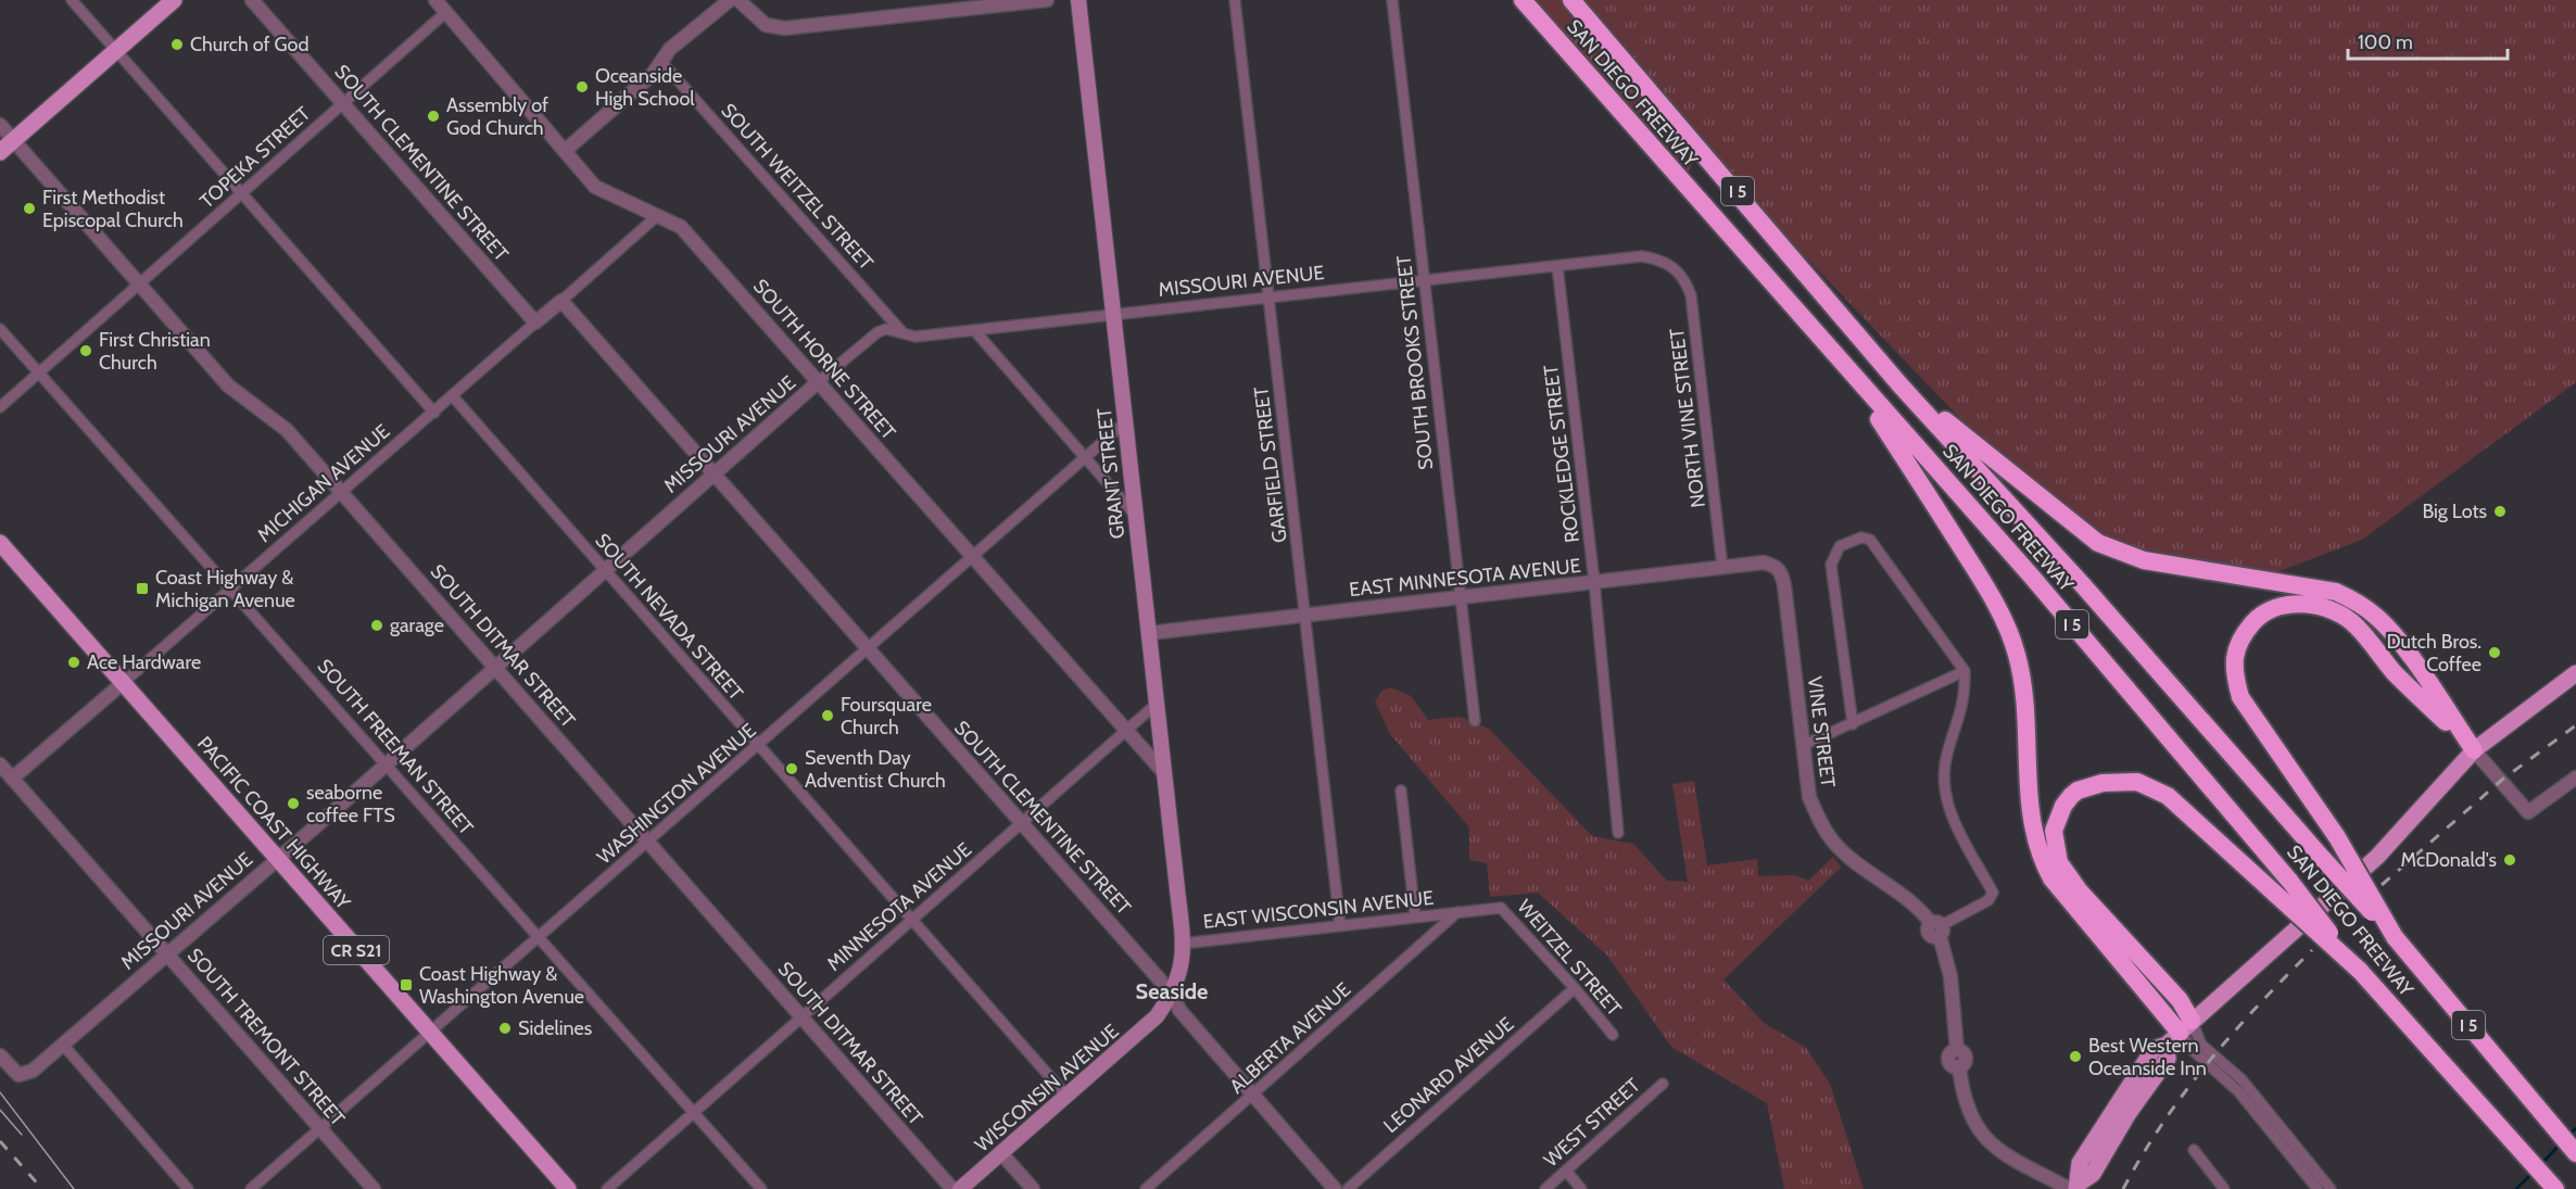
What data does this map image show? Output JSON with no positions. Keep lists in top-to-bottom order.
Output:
{
  "streets": {
    "highway": ["SAN DIEGO FREEWAY", "I 5"],
    "main road": [
      "GRANT STREET",
      "PACIFIC COAST HIGHWAY",
      "CR S21",
      "WISCONSIN AVENUE"
    ],
    "street": [
      "TOPEKA STREET",
      "SOUTH CLEMENTINE STREET",
      "SOUTH WEITZEL STREET",
      "MISSOURI AVENUE",
      "SOUTH HORNE STREET",
      "SOUTH BROOKS STREET",
      "NORTH VINE STREET",
      "ROCKLEDGE STREET",
      "GARFIELD STREET",
      "MICHIGAN AVENUE",
      "EAST MINNESOTA AVENUE",
      "SOUTH NEVADA STREET",
      "SOUTH DITMAR STREET",
      "VINE STREET",
      "SOUTH FREEMAN STREET",
      "WASHINGTON AVENUE",
      "MINNESOTA AVENUE",
      "EAST WISCONSIN AVENUE",
      "WEITZEL STREET",
      "SOUTH TREMONT STREET",
      "ALBERTA AVENUE",
      "LEONARD AVENUE",
      "WEST STREET"
    ]
  },
  "crossings": [
    ["TOPEKA STREET", "SOUTH CLEMENTINE STREET"],
    ["TOPEKA STREET", "SOUTH HORNE STREET"],
    ["TOPEKA STREET", "SOUTH DITMAR STREET"],
    ["TOPEKA STREET", "SOUTH FREEMAN STREET"],
    ["SOUTH CLEMENTINE STREET", "MISSOURI AVENUE"],
    ["SOUTH CLEMENTINE STREET", "MICHIGAN AVENUE"],
    ["SOUTH CLEMENTINE STREET", "WASHINGTON AVENUE"],
    ["SOUTH CLEMENTINE STREET", "MINNESOTA AVENUE"],
    ["SOUTH CLEMENTINE STREET", "ALBERTA AVENUE"],
    ["SOUTH CLEMENTINE STREET", "WISCONSIN AVENUE"],
    ["SOUTH WEITZEL STREET", "MISSOURI AVENUE"],
    ["MISSOURI AVENUE", "SOUTH HORNE STREET"],
    ["MISSOURI AVENUE", "SOUTH BROOKS STREET"],
    ["MISSOURI AVENUE", "NORTH VINE STREET"],
    ["MISSOURI AVENUE", "ROCKLEDGE STREET"],
    ["MISSOURI AVENUE", "GARFIELD STREET"],
    ["MISSOURI AVENUE", "GRANT STREET"],
    ["MISSOURI AVENUE", "SOUTH NEVADA STREET"],
    ["MISSOURI AVENUE", "SOUTH DITMAR STREET"],
    ["MISSOURI AVENUE", "SOUTH FREEMAN STREET"],
    ["MISSOURI AVENUE", "PACIFIC COAST HIGHWAY"],
    ["MISSOURI AVENUE", "SOUTH TREMONT STREET"],
    ["SOUTH HORNE STREET", "GRANT STREET"],
    ["SOUTH HORNE STREET", "MICHIGAN AVENUE"],
    ["SOUTH HORNE STREET", "WASHINGTON AVENUE"],
    ["SOUTH HORNE STREET", "MINNESOTA AVENUE"],
    ["SOUTH BROOKS STREET", "EAST MINNESOTA AVENUE"],
    ["NORTH VINE STREET", "EAST MINNESOTA AVENUE"],
    ["ROCKLEDGE STREET", "EAST MINNESOTA AVENUE"],
    ["GARFIELD STREET", "EAST MINNESOTA AVENUE"],
    ["GARFIELD STREET", "EAST WISCONSIN AVENUE"],
    ["GRANT STREET", "EAST MINNESOTA AVENUE"],
    ["GRANT STREET", "WASHINGTON AVENUE"],
    ["GRANT STREET", "MINNESOTA AVENUE"],
    ["GRANT STREET", "EAST WISCONSIN AVENUE"],
    ["GRANT STREET", "WISCONSIN AVENUE"],
    ["MICHIGAN AVENUE", "SOUTH NEVADA STREET"],
    ["MICHIGAN AVENUE", "SOUTH DITMAR STREET"],
    ["MICHIGAN AVENUE", "SOUTH FREEMAN STREET"],
    ["MICHIGAN AVENUE", "PACIFIC COAST HIGHWAY"],
    ["MICHIGAN AVENUE", "SOUTH TREMONT STREET"],
    ["EAST MINNESOTA AVENUE", "VINE STREET"],
    ["SOUTH NEVADA STREET", "WASHINGTON AVENUE"],
    ["SOUTH NEVADA STREET", "MINNESOTA AVENUE"],
    ["SOUTH NEVADA STREET", "WISCONSIN AVENUE"],
    ["SOUTH DITMAR STREET", "WASHINGTON AVENUE"],
    ["SOUTH DITMAR STREET", "MINNESOTA AVENUE"],
    ["SOUTH FREEMAN STREET", "WASHINGTON AVENUE"],
    ["SOUTH FREEMAN STREET", "MINNESOTA AVENUE"],
    ["WASHINGTON AVENUE", "PACIFIC COAST HIGHWAY"],
    ["WASHINGTON AVENUE", "SOUTH TREMONT STREET"],
    ["EAST WISCONSIN AVENUE", "WEITZEL STREET"],
    ["EAST WISCONSIN AVENUE", "ALBERTA AVENUE"],
    ["EAST WISCONSIN AVENUE", "WISCONSIN AVENUE"],
    ["WEITZEL STREET", "ALBERTA AVENUE"],
    ["WEITZEL STREET", "LEONARD AVENUE"]
  ],
  "districts": ["Seaside"],
  "places": {
    "other": [
      "Church of God",
      "Oceanside High School",
      "Assembly of God Church",
      "First Methodist Episcopal Church",
      "First Christian Church",
      "Big Lots",
      "garage",
      "Dutch Bros. Coffee",
      "Ace Hardware",
      "Foursquare Church",
      "Seventh Day Adventist Church",
      "seaborne coffee FTS",
      "McDonald's",
      "Sidelines",
      "Best Western Oceanside Inn"
    ],
    "transit": ["Coast Highway & Michigan Avenue", "Coast Highway & Washington Avenue"]
  },
  "scale_bar": "100 m"
}
